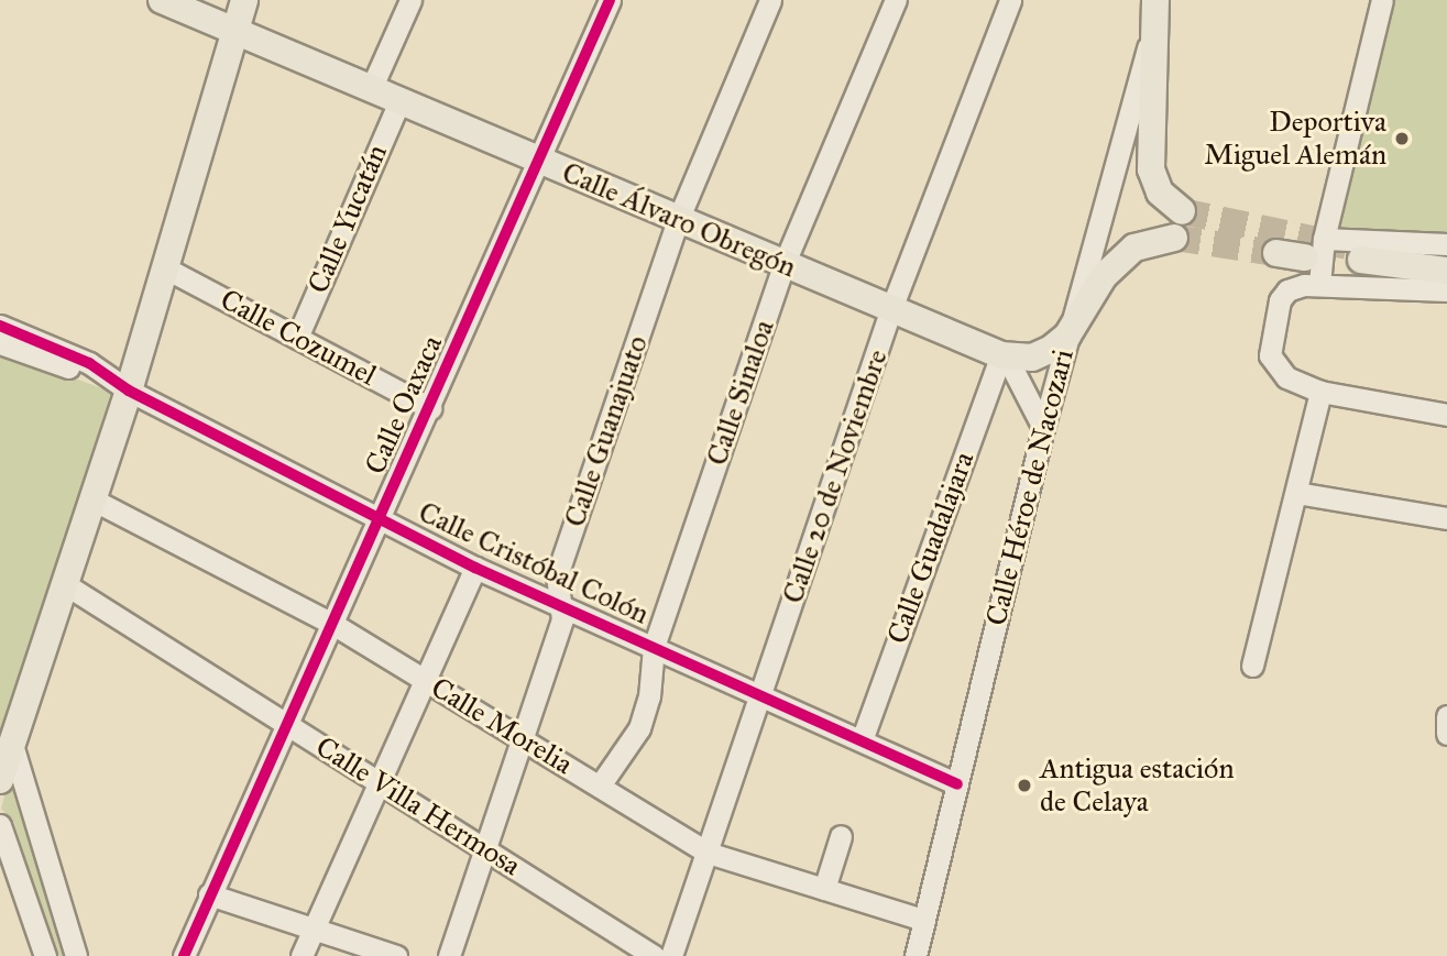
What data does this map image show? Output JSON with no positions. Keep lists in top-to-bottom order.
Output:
{
  "streets": {
    "main road": ["Calle Álvaro Obregón"],
    "street": [
      "Calle Yucatán",
      "Calle Cozumel",
      "Calle Sinaloa",
      "Calle Oaxaca",
      "Calle Guanajuato",
      "Calle 20 de Noviembre",
      "Calle Héroe de Nacozari",
      "Calle Guadalajara",
      "Calle Cristóbal Colón",
      "Calle Morelia",
      "Calle Villa Hermosa"
    ]
  },
  "crossings": [
    ["Calle Yucatán", "Calle Álvaro Obregón"],
    ["Calle Yucatán", "Calle Cozumel"],
    ["Calle Álvaro Obregón", "Calle Sinaloa"],
    ["Calle Álvaro Obregón", "Calle Oaxaca"],
    ["Calle Álvaro Obregón", "Calle Guanajuato"],
    ["Calle Álvaro Obregón", "Calle 20 de Noviembre"],
    ["Calle Álvaro Obregón", "Calle Héroe de Nacozari"],
    ["Calle Álvaro Obregón", "Calle Guadalajara"],
    ["Calle Cozumel", "Calle Oaxaca"],
    ["Calle Sinaloa", "Calle Cristóbal Colón"],
    ["Calle Sinaloa", "Calle Morelia"],
    ["Calle Oaxaca", "Calle Cristóbal Colón"],
    ["Calle Oaxaca", "Calle Morelia"],
    ["Calle Oaxaca", "Calle Villa Hermosa"],
    ["Calle Guanajuato", "Calle Cristóbal Colón"],
    ["Calle Guanajuato", "Calle Morelia"],
    ["Calle Guanajuato", "Calle Villa Hermosa"],
    ["Calle 20 de Noviembre", "Calle Cristóbal Colón"],
    ["Calle 20 de Noviembre", "Calle Morelia"],
    ["Calle Héroe de Nacozari", "Calle Cristóbal Colón"],
    ["Calle Héroe de Nacozari", "Calle Morelia"],
    ["Calle Guadalajara", "Calle Cristóbal Colón"]
  ],
  "places": ["Deportiva Miguel Alemán", "Antigua estación de Celaya"]
}
